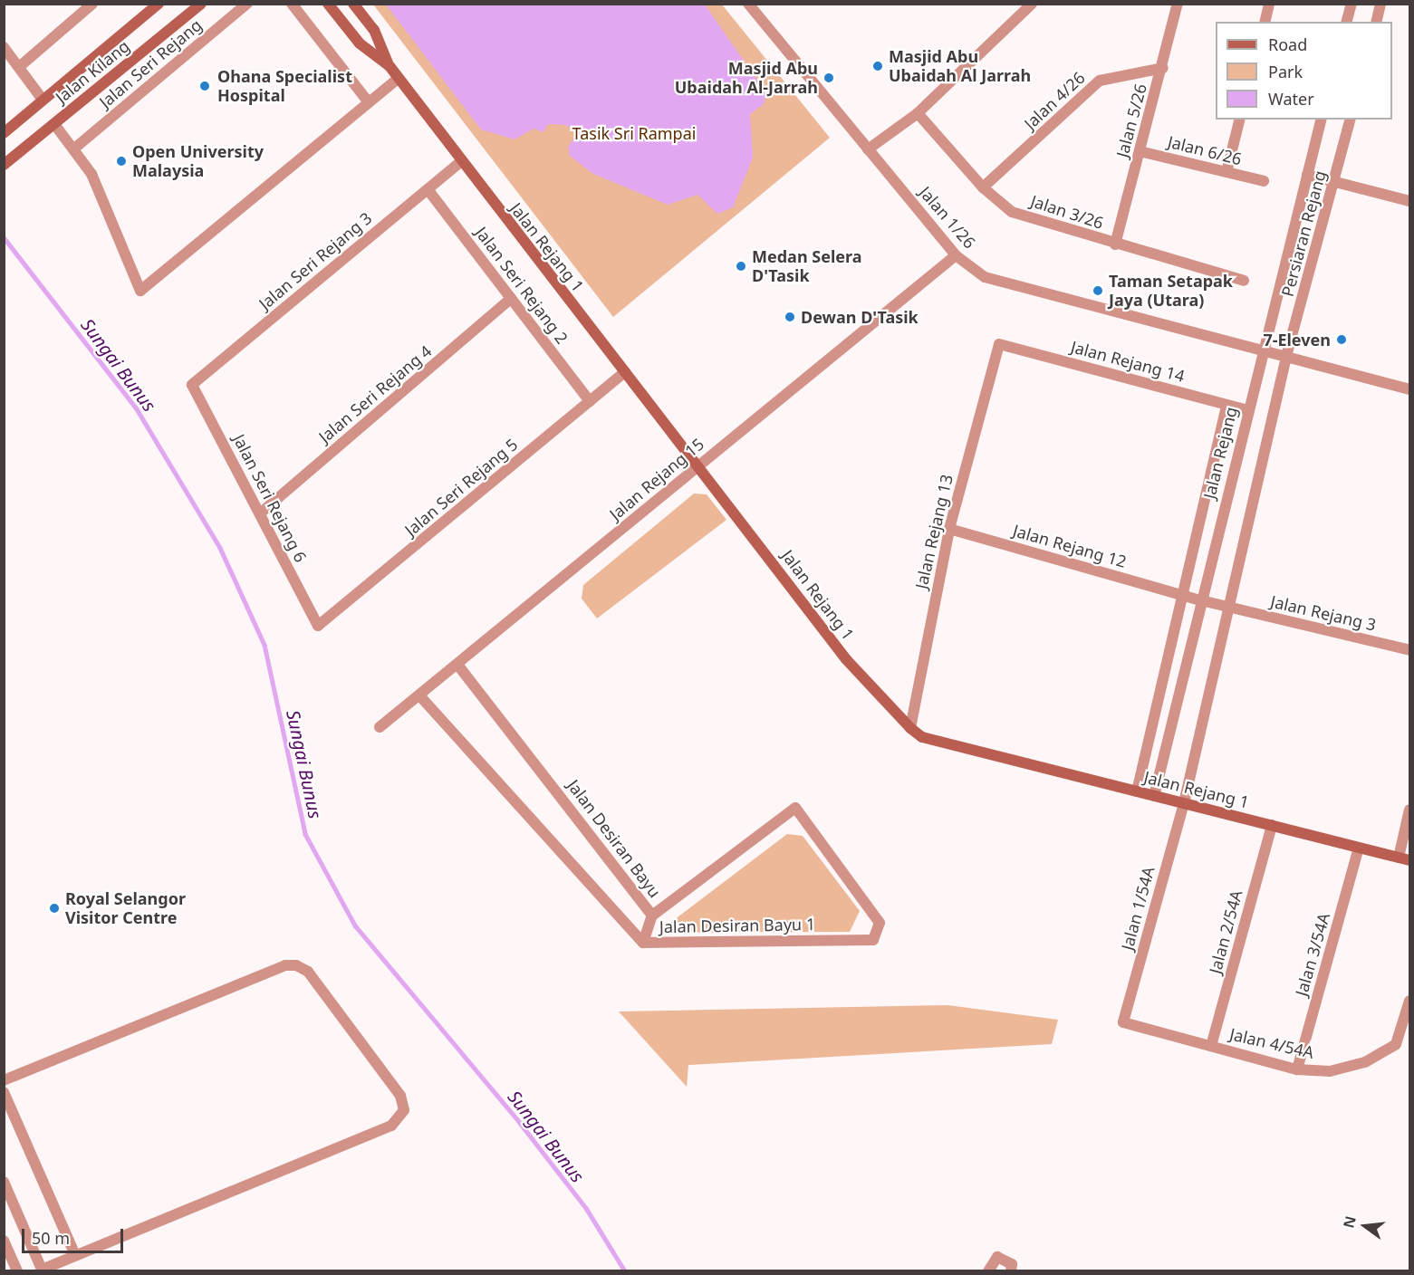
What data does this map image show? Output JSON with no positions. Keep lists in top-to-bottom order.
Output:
{
  "streets": {
    "street": [
      "Jalan Seri Rejang",
      "Jalan Kilang",
      "Jalan 4/26",
      "Jalan 5/26",
      "Jalan 6/26",
      "Jalan 3/26",
      "Jalan 1/26",
      "Persiaran Rejang",
      "Jalan Rejang 1",
      "Jalan Seri Rejang 3",
      "Jalan Seri Rejang 2",
      "Jalan Rejang 14",
      "Jalan Seri Rejang 4",
      "Jalan Rejang",
      "Jalan Rejang 15",
      "Jalan Seri Rejang 5",
      "Jalan Seri Rejang 6",
      "Jalan Rejang 13",
      "Jalan Rejang 12",
      "Jalan Rejang 3",
      "Jalan Desiran Bayu",
      "Jalan 1/54A",
      "Jalan Desiran Bayu 1",
      "Jalan 2/54A",
      "Jalan 3/54A",
      "Jalan 4/54A"
    ]
  },
  "crossings": [
    ["Jalan 4/26", "Jalan 5/26"],
    ["Jalan 4/26", "Jalan 3/26"],
    ["Jalan 5/26", "Jalan 6/26"],
    ["Jalan 5/26", "Jalan 3/26"],
    ["Jalan 1/26", "Persiaran Rejang"],
    ["Jalan 1/26", "Jalan Rejang"],
    ["Jalan 1/26", "Jalan Rejang 15"],
    ["Persiaran Rejang", "Jalan Rejang 3"],
    ["Persiaran Rejang", "Jalan 1/54A"],
    ["Jalan Rejang 1", "Jalan Seri Rejang 3"],
    ["Jalan Rejang 1", "Jalan Rejang"],
    ["Jalan Rejang 1", "Jalan Rejang 15"],
    ["Jalan Rejang 1", "Jalan Seri Rejang 5"],
    ["Jalan Rejang 1", "Jalan Rejang 13"],
    ["Jalan Rejang 1", "Jalan 1/54A"],
    ["Jalan Rejang 1", "Jalan 2/54A"],
    ["Jalan Rejang 1", "Jalan 3/54A"],
    ["Jalan Seri Rejang 3", "Jalan Seri Rejang 2"],
    ["Jalan Seri Rejang 3", "Jalan Seri Rejang 6"],
    ["Jalan Seri Rejang 2", "Jalan Seri Rejang 4"],
    ["Jalan Seri Rejang 2", "Jalan Seri Rejang 5"],
    ["Jalan Rejang 14", "Jalan Rejang"],
    ["Jalan Rejang 14", "Jalan Rejang 13"],
    ["Jalan Seri Rejang 4", "Jalan Seri Rejang 6"],
    ["Jalan Rejang", "Jalan Rejang 12"],
    ["Jalan Rejang", "Jalan Rejang 3"],
    ["Jalan Rejang 15", "Jalan Desiran Bayu"],
    ["Jalan Rejang 15", "Jalan Desiran Bayu 1"],
    ["Jalan Seri Rejang 5", "Jalan Seri Rejang 6"],
    ["Jalan Rejang 13", "Jalan Rejang 12"],
    ["Jalan Rejang 12", "Jalan Rejang 3"],
    ["Jalan Rejang 3", "Jalan 1/54A"],
    ["Jalan Desiran Bayu", "Jalan Desiran Bayu 1"],
    ["Jalan 1/54A", "Jalan 4/54A"],
    ["Jalan 2/54A", "Jalan 4/54A"],
    ["Jalan 3/54A", "Jalan 4/54A"]
  ],
  "water": ["Sungai Bunus"],
  "parks": ["Tasik Sri Rampai"],
  "places": [
    "Masjid Abu Ubaidah Al Jarrah",
    "Masjid Abu Ubaidah Al-Jarrah",
    "Ohana Specialist Hospital",
    "Open University Malaysia",
    "Medan Selera D'Tasik",
    "Taman Setapak Jaya (Utara)",
    "Dewan D'Tasik",
    "7-Eleven",
    "Royal Selangor Visitor Centre"
  ],
  "legend": ["Road", "Park", "Water"],
  "scale_bar": "50 m",
  "north": "left"
}
